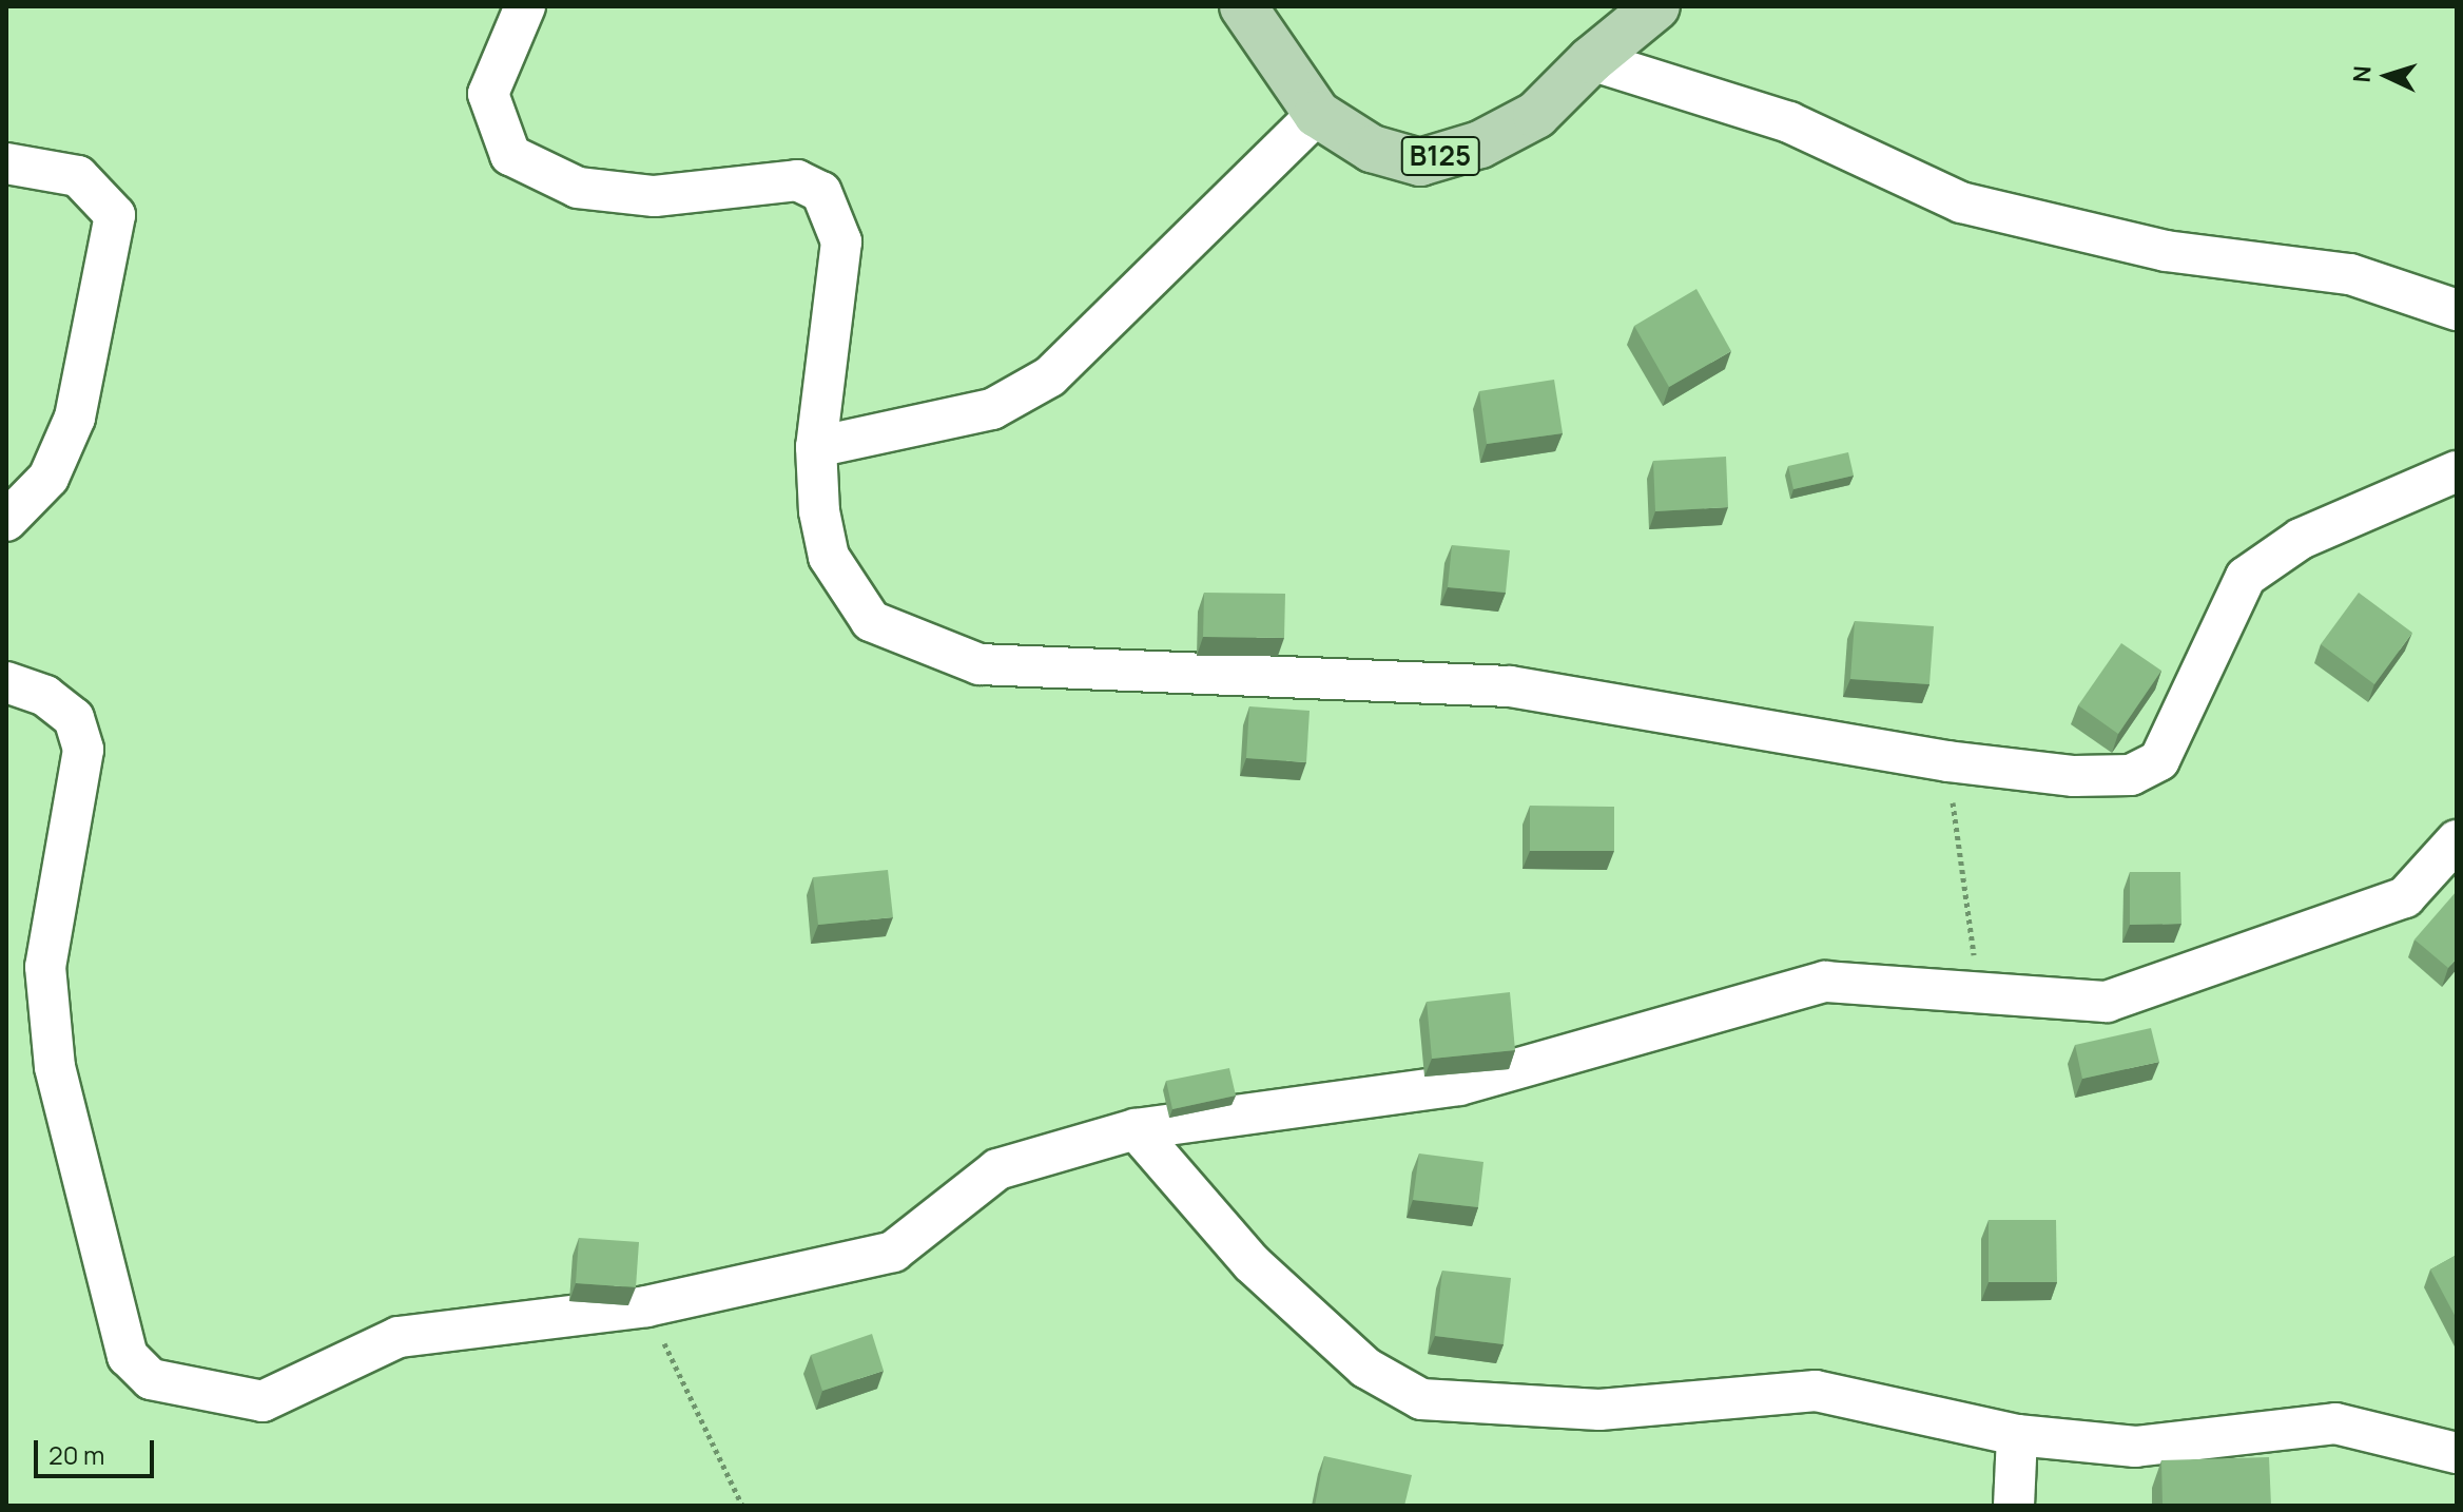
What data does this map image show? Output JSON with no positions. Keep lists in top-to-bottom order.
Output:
{
  "streets": {
    "main road": ["B125"]
  },
  "scale_bar": "20 m",
  "north": "left"
}
